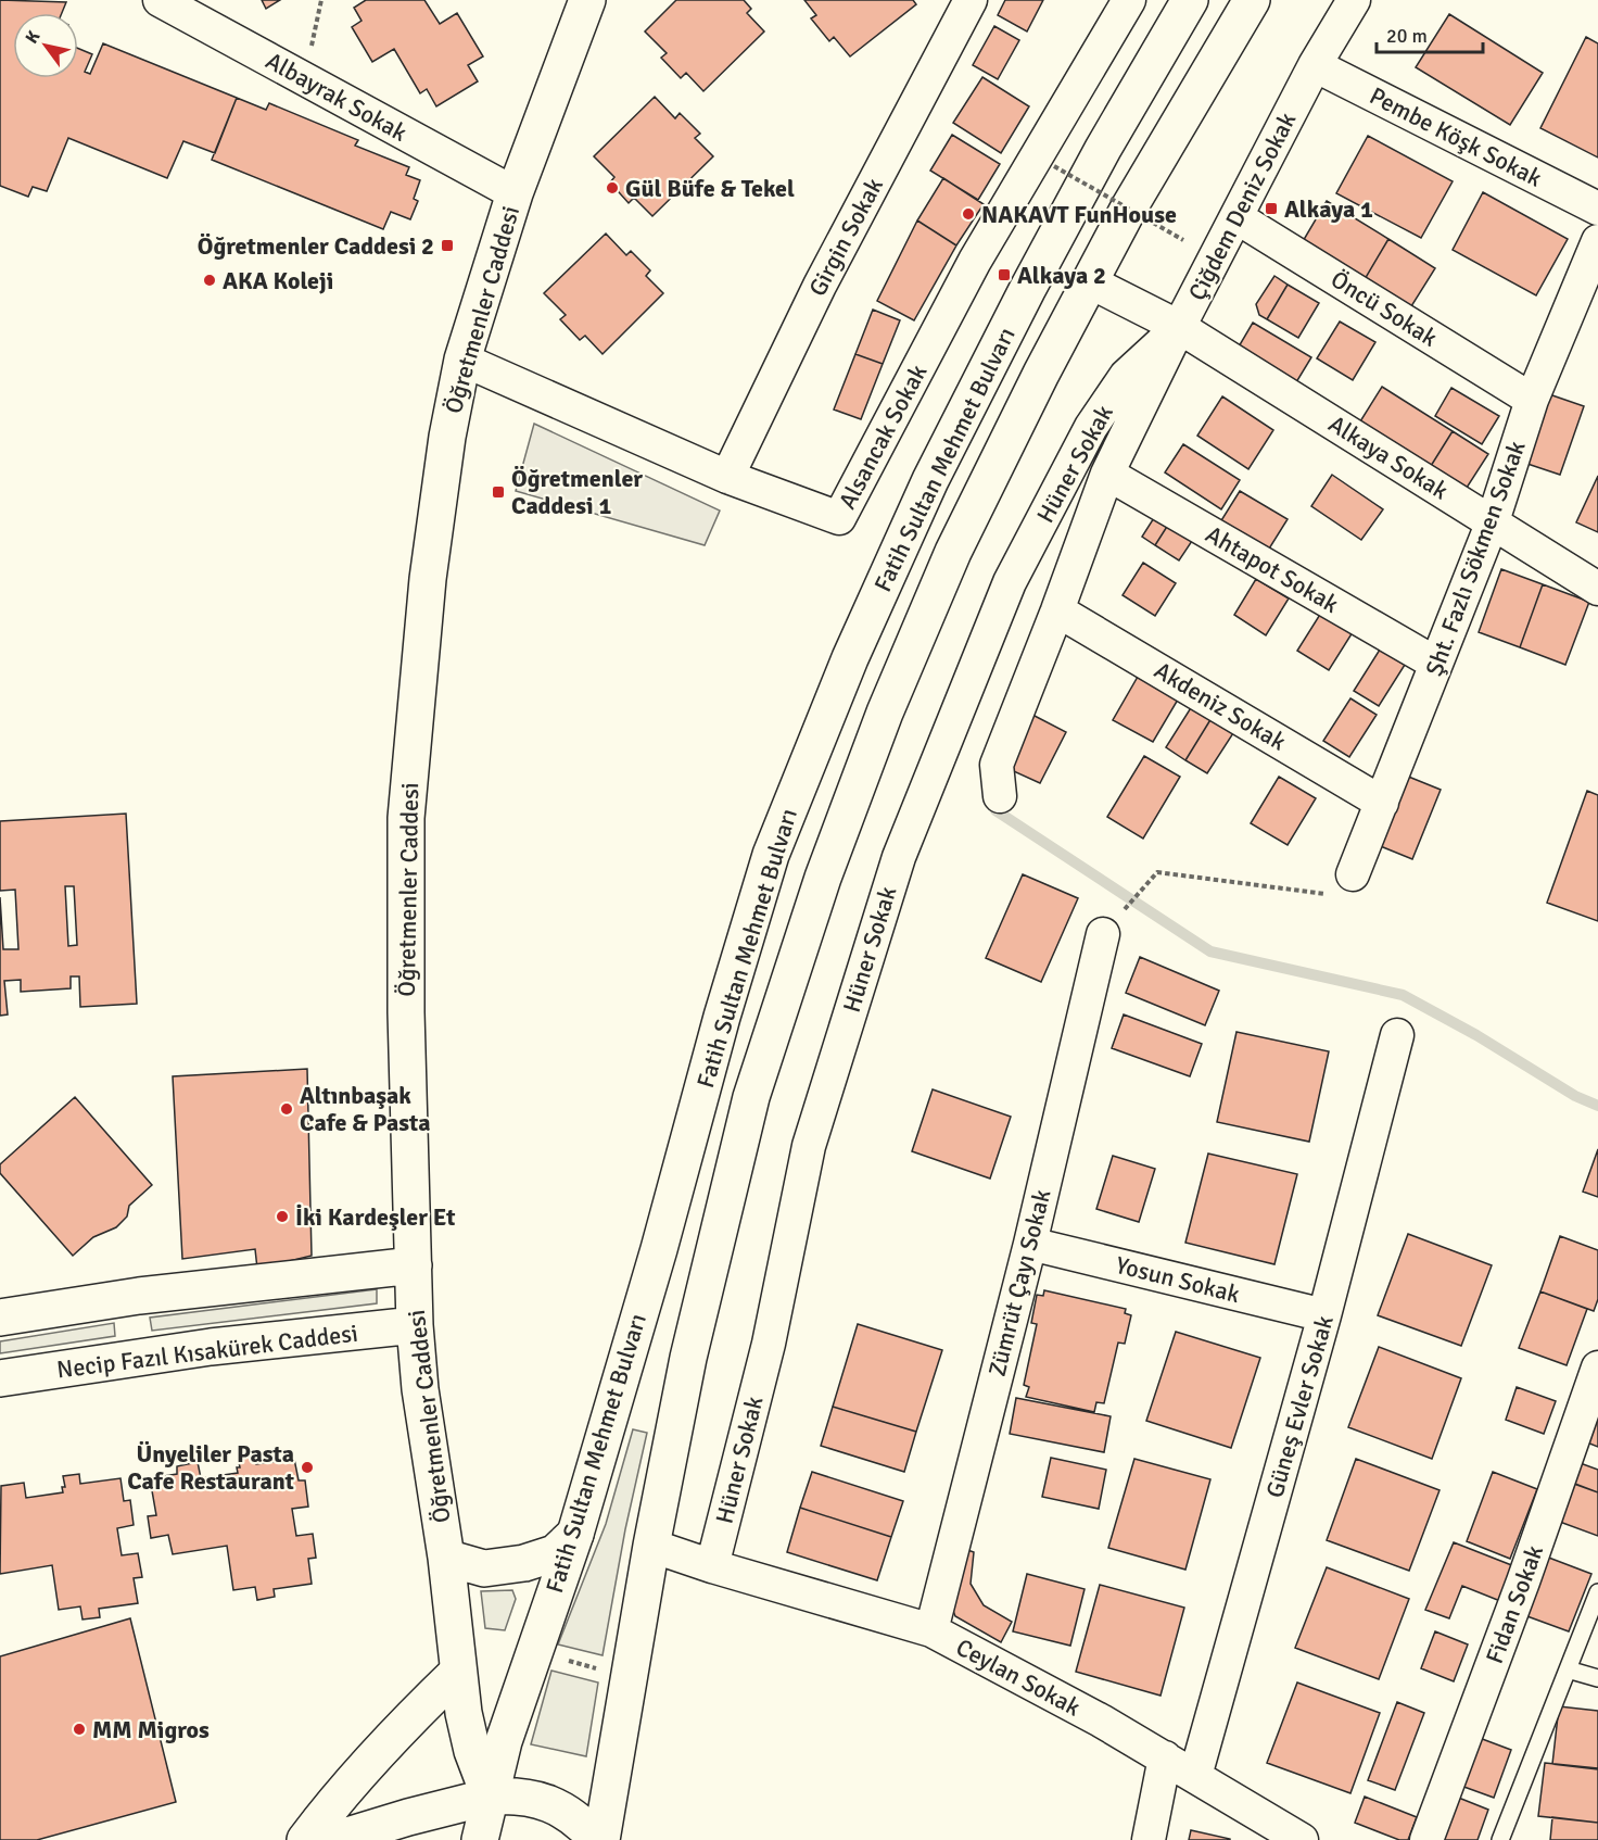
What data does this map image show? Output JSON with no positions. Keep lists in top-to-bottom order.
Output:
{
  "streets": {
    "main road": ["Öğretmenler Caddesi", "Fatih Sultan Mehmet Bulvarı", "Necip Fazıl Kısakürek Caddesi"],
    "street": [
      "Albayrak Sokak",
      "Pembe Köşk Sokak",
      "Çiğdem Deniz Sokak",
      "Girgin Sokak",
      "Öncü Sokak",
      "Alsancak Sokak",
      "Alkaya Sokak",
      "Hüner Sokak",
      "Şht. Fazlı Sökmen Sokak",
      "Ahtapot Sokak",
      "Akdeniz Sokak",
      "Yosun Sokak",
      "Zümrüt Çayı Sokak",
      "Güneş Evler Sokak",
      "Fidan Sokak",
      "Ceylan Sokak"
    ]
  },
  "crossings": [
    ["Albayrak Sokak", "Öğretmenler Caddesi"],
    ["Pembe Köşk Sokak", "Çiğdem Deniz Sokak"],
    ["Çiğdem Deniz Sokak", "Öncü Sokak"],
    ["Çiğdem Deniz Sokak", "Alkaya Sokak"],
    ["Çiğdem Deniz Sokak", "Fatih Sultan Mehmet Bulvarı"],
    ["Çiğdem Deniz Sokak", "Hüner Sokak"],
    ["Girgin Sokak", "Alsancak Sokak"],
    ["Öncü Sokak", "Şht. Fazlı Sökmen Sokak"],
    ["Öğretmenler Caddesi", "Alsancak Sokak"],
    ["Öğretmenler Caddesi", "Fatih Sultan Mehmet Bulvarı"],
    ["Öğretmenler Caddesi", "Necip Fazıl Kısakürek Caddesi"],
    ["Alkaya Sokak", "Hüner Sokak"],
    ["Alkaya Sokak", "Şht. Fazlı Sökmen Sokak"],
    ["Hüner Sokak", "Ceylan Sokak"],
    ["Şht. Fazlı Sökmen Sokak", "Ahtapot Sokak"],
    ["Şht. Fazlı Sökmen Sokak", "Akdeniz Sokak"],
    ["Yosun Sokak", "Zümrüt Çayı Sokak"],
    ["Yosun Sokak", "Güneş Evler Sokak"],
    ["Zümrüt Çayı Sokak", "Ceylan Sokak"],
    ["Güneş Evler Sokak", "Ceylan Sokak"]
  ],
  "places": {
    "other": [
      "Gül Büfe & Tekel",
      "NAKAVT FunHouse",
      "AKA Koleji",
      "Altınbaşak Cafe & Pasta",
      "İki Kardeşler Et",
      "Ünyeliler Pasta Cafe Restaurant",
      "MM Migros"
    ],
    "transit": [
      "Alkaya 1",
      "Öğretmenler Caddesi 2",
      "Alkaya 2",
      "Öğretmenler Caddesi 1"
    ]
  },
  "scale_bar": "20 m",
  "north": "top left"
}
